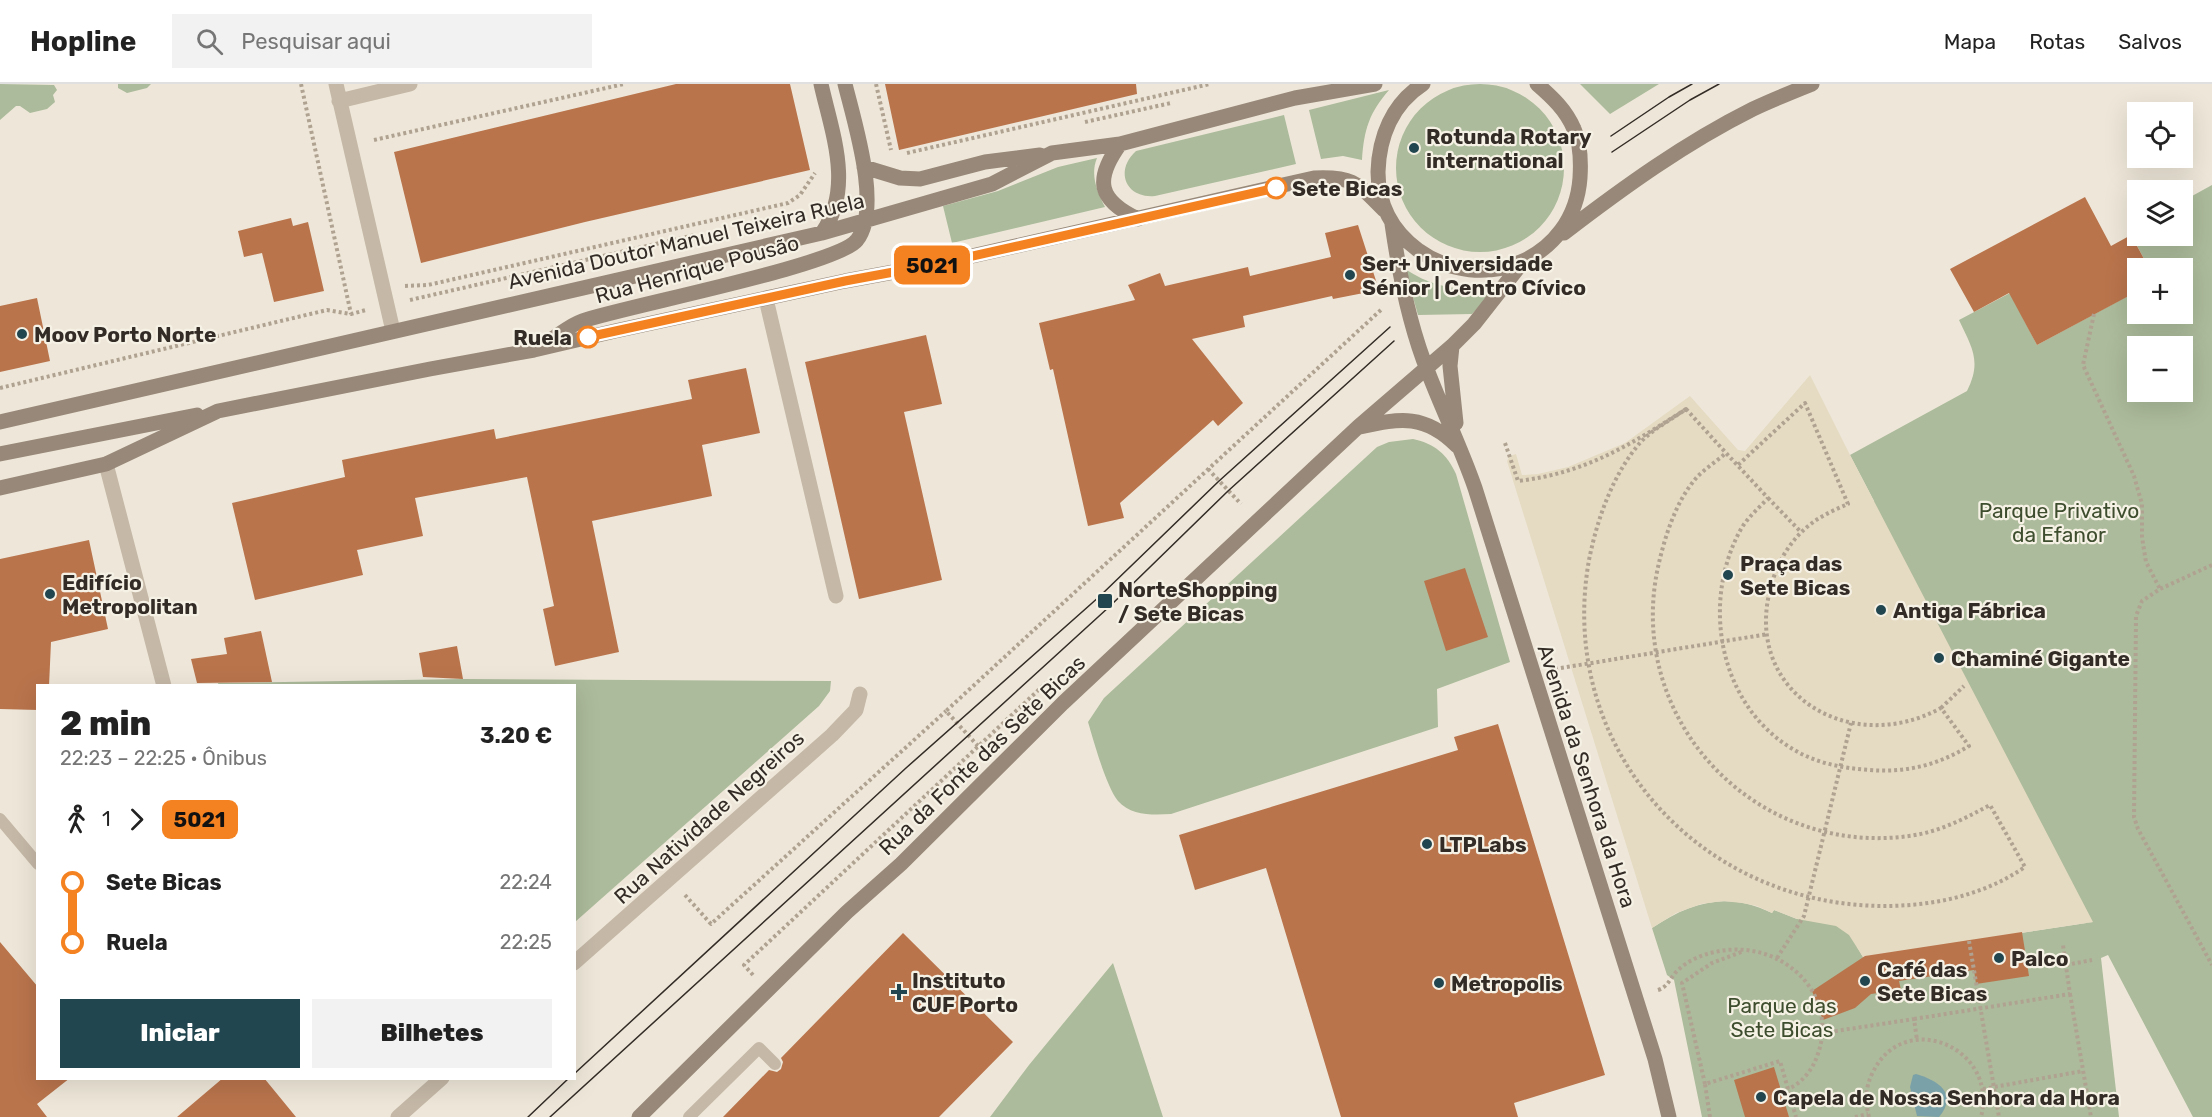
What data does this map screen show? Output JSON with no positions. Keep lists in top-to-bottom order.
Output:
{
  "streets": {
    "main road": [
      "Avenida Doutor Manuel Teixeira Ruela",
      "Rua Henrique Pousão",
      "Rua da Fonte das Sete Bicas",
      "Avenida da Senhora da Hora"
    ],
    "street": ["Rua Natividade Negreiros"]
  },
  "crossings": [
    ["Avenida Doutor Manuel Teixeira Ruela", "Rua Henrique Pousão"],
    ["Rua da Fonte das Sete Bicas", "Avenida da Senhora da Hora"]
  ],
  "parks": ["Parque Privativo da Efanor", "Parque das Sete Bicas"],
  "places": {
    "other": [
      "Rotunda Rotary international",
      "Sete Bicas",
      "Ser+ Universidade Sénior | Centro Cívico",
      "Moov Porto Norte",
      "Ruela",
      "Praça das Sete Bicas",
      "Edifício Metropolitan",
      "Antiga Fábrica",
      "Chaminé Gigante",
      "LTPLabs",
      "Palco",
      "Café das Sete Bicas",
      "Metropolis",
      "Capela de Nossa Senhora da Hora"
    ],
    "transit": ["NorteShopping / Sete Bicas"],
    "health": ["Instituto CUF Porto"]
  },
  "lines": ["bus line 5021"],
  "page": {
    "header": "Hopline",
    "search": "Pesquisar aqui",
    "nav": ["Mapa", "Rotas", "Salvos"],
    "on_map": "5021",
    "map_buttons": ["+", "−"],
    "heading": ["2 min", "22:23 – 22:25 · Ônibus", "3.20 €"],
    "legs": ["1", "5021"],
    "list": [
      {
        "name": "Sete Bicas",
        "value": "22:24"
      },
      {
        "name": "Ruela",
        "value": "22:25"
      }
    ],
    "buttons": ["Iniciar", "Bilhetes"]
  }
}
